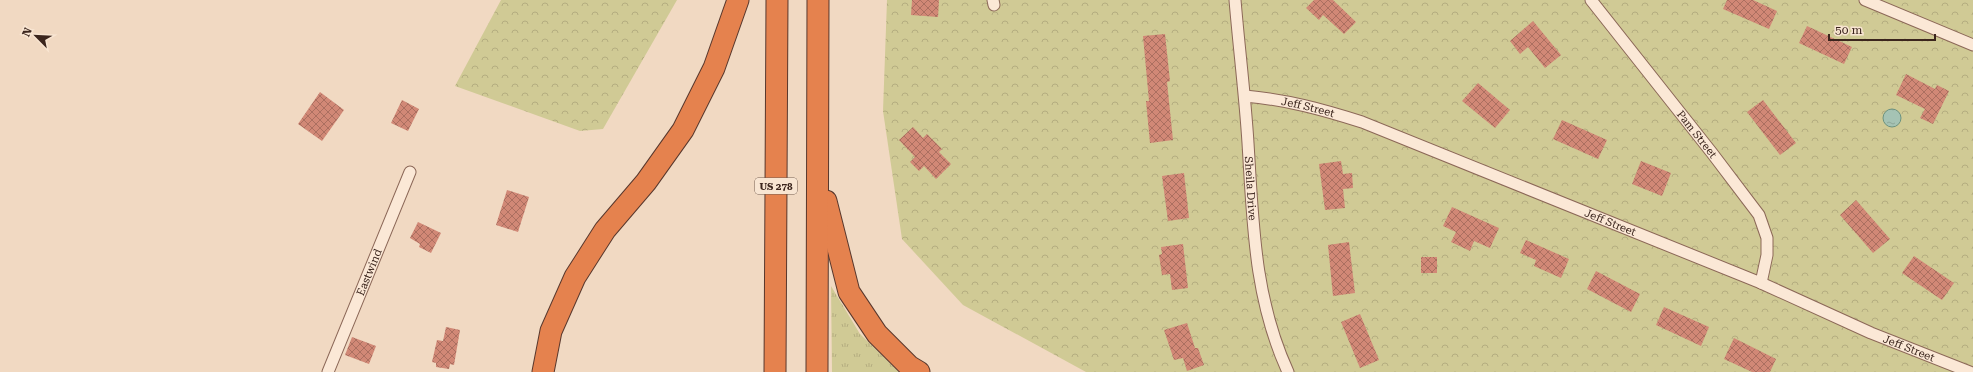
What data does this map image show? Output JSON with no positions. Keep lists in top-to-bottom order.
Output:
{
  "streets": {
    "highway": ["US 278"],
    "street": [
      "Jeff Street",
      "Pam Street",
      "Sheila Drive",
      "Eastwind"
    ]
  },
  "crossings": [
    ["Jeff Street", "Pam Street"],
    ["Jeff Street", "Sheila Drive"]
  ],
  "scale_bar": "50 m",
  "north": "top left"
}
